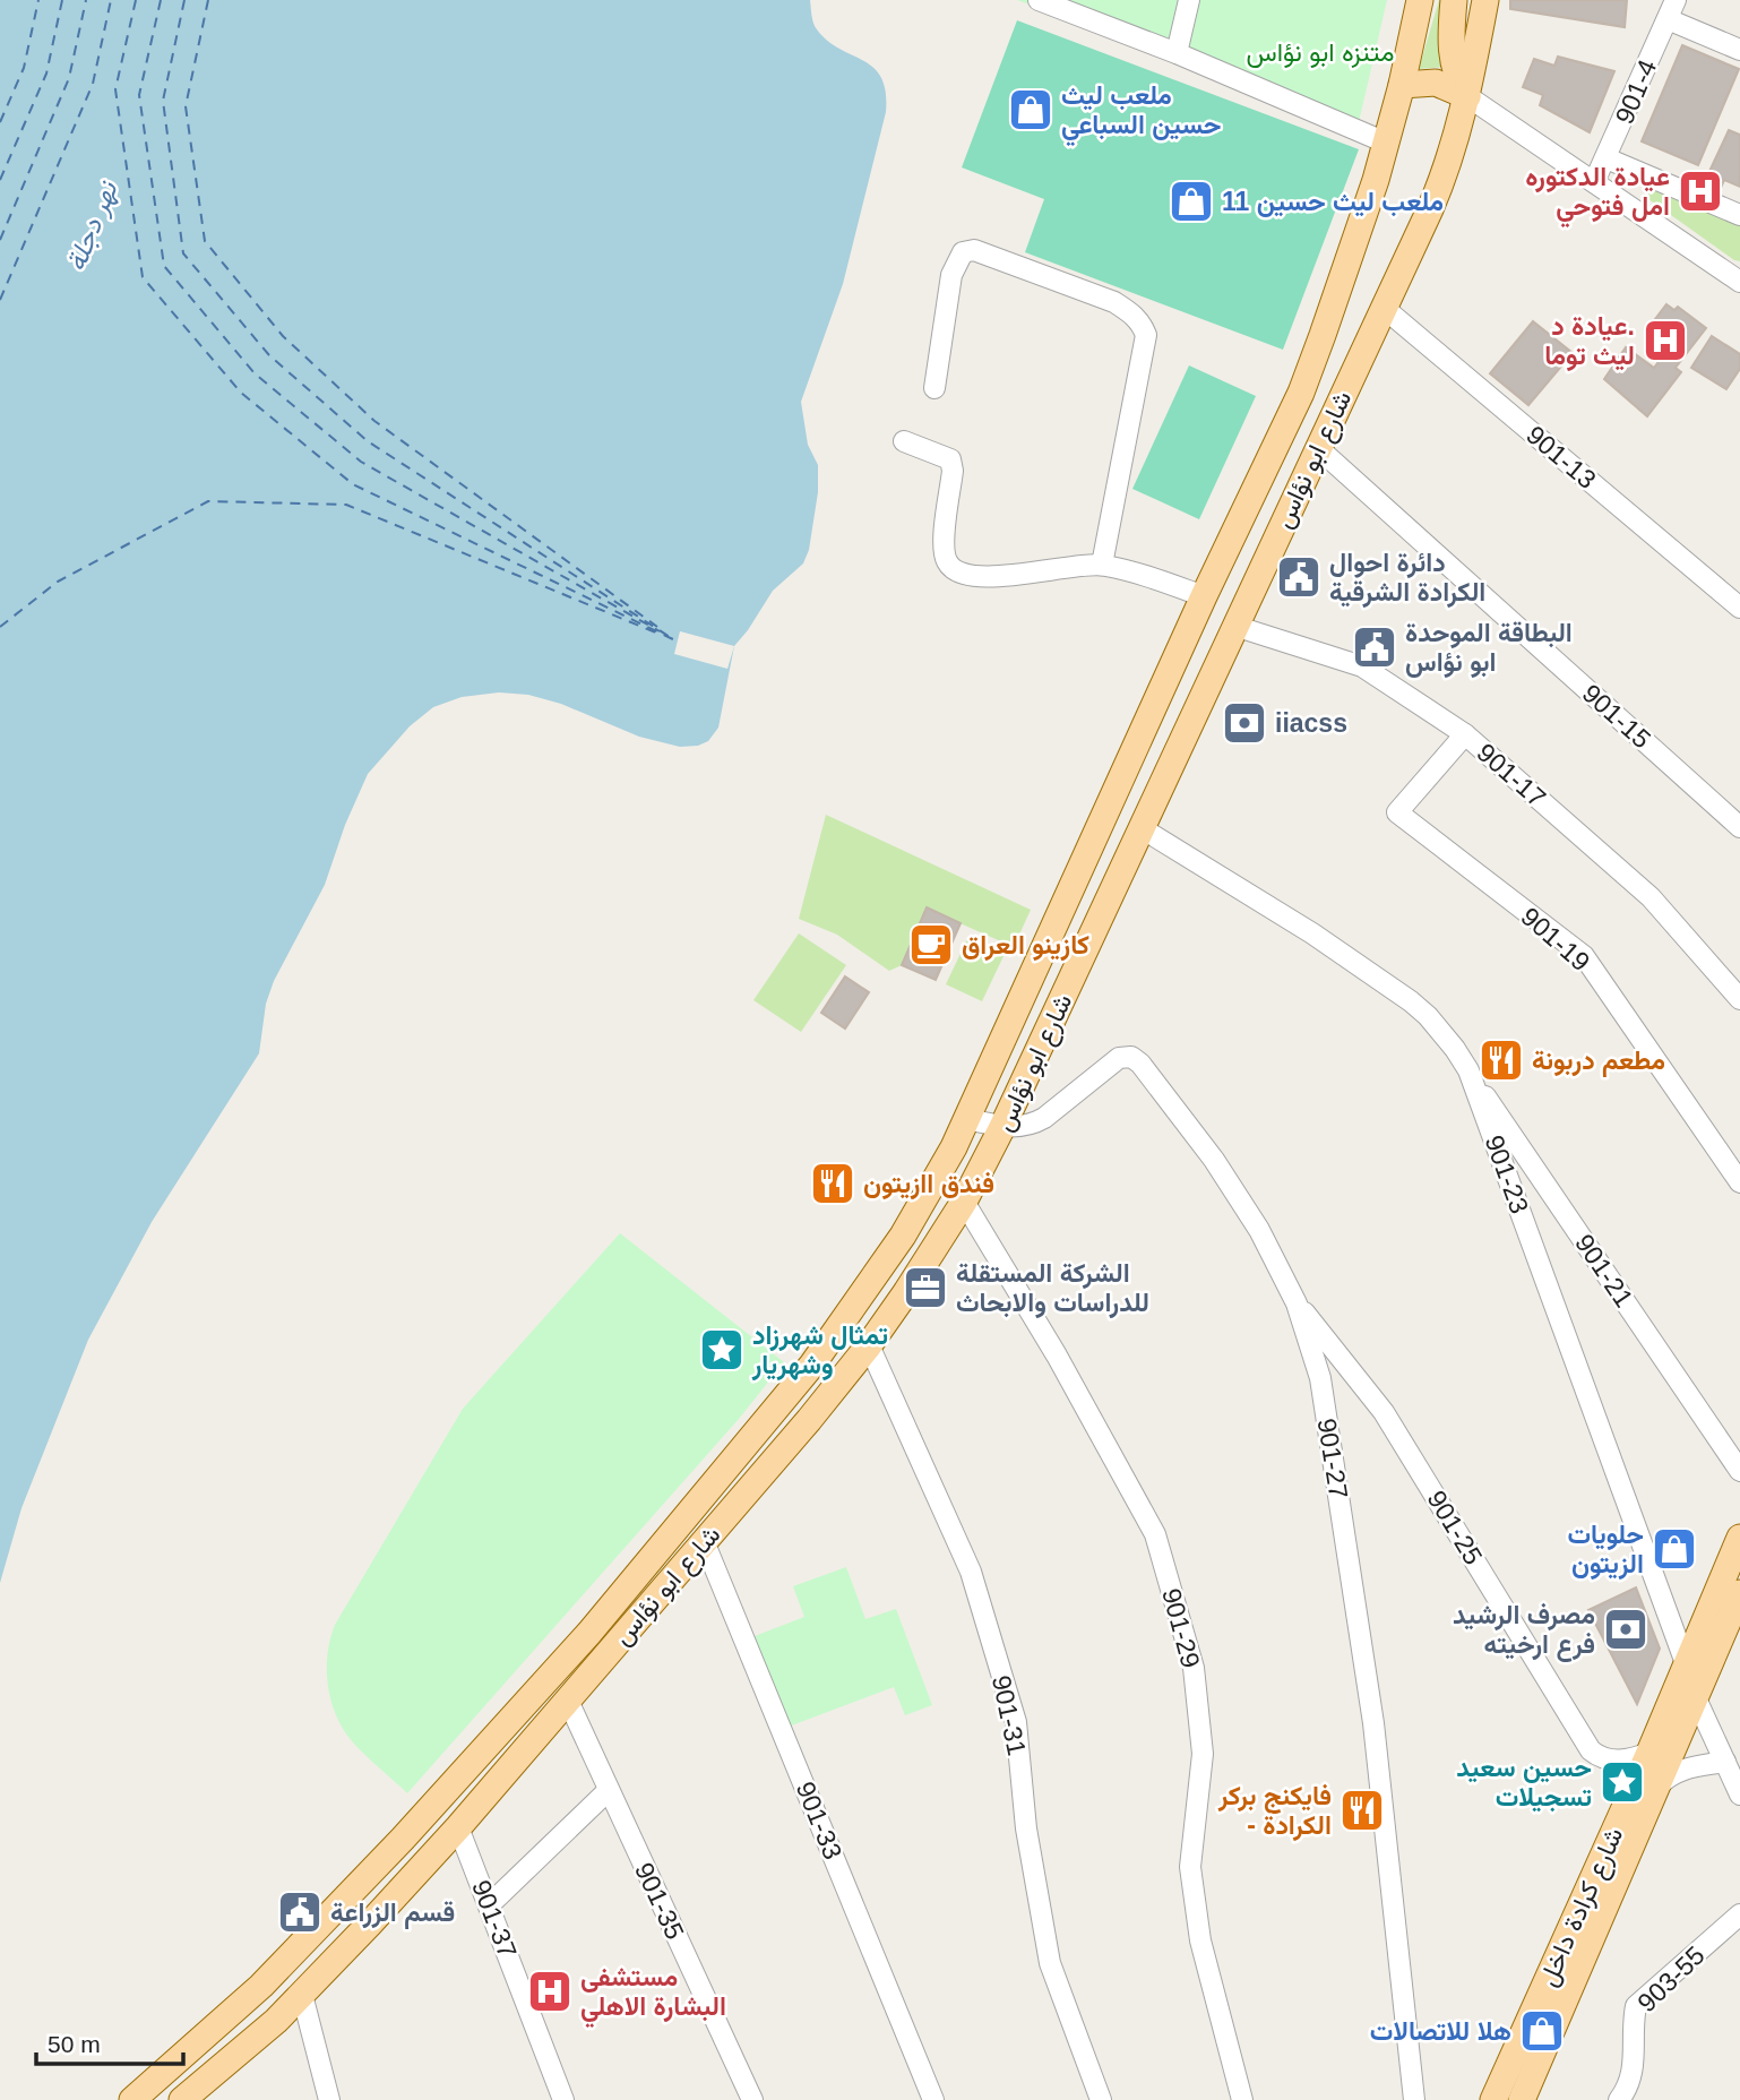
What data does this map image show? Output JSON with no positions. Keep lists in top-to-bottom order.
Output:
{
  "streets": {
    "main road": ["شارع ابو نؤاس", "شارع كرادة داخل"],
    "street": [
      "901-4",
      "901-13",
      "901-15",
      "901-17",
      "901-19",
      "901-23",
      "901-21",
      "901-27",
      "901-25",
      "901-29",
      "901-31",
      "901-33",
      "901-35",
      "901-37",
      "903-55"
    ]
  },
  "crossings": [
    ["901-13", "شارع ابو نؤاس"],
    ["شارع ابو نؤاس", "901-15"],
    ["شارع ابو نؤاس", "901-17"],
    ["شارع ابو نؤاس", "901-23"],
    ["شارع ابو نؤاس", "901-27"],
    ["شارع ابو نؤاس", "901-29"],
    ["شارع ابو نؤاس", "901-31"],
    ["شارع ابو نؤاس", "901-33"],
    ["شارع ابو نؤاس", "901-35"],
    ["شارع ابو نؤاس", "901-37"],
    ["901-17", "901-19"],
    ["901-23", "901-21"],
    ["901-23", "شارع كرادة داخل"],
    ["901-27", "901-25"],
    ["901-25", "شارع كرادة داخل"]
  ],
  "water": ["نهر دجلة"],
  "parks": ["متنزه ابو نؤاس"],
  "places": {
    "shop": [
      "ملعب ليث حسين السباعي",
      "ملعب ليث حسين 11",
      "حلويات الزيتون",
      "هلا للاتصالات"
    ],
    "hospital": ["عيادة الدكتوره امل فتوحي", "عيادة د. ليث توما", "مستشفى البشارة الاهلي"],
    "public building": ["دائرة احوال الكرادة الشرقية", "البطاقة الموحدة ابو نؤاس", "قسم الزراعة"],
    "bank": ["iiacss", "مصرف الرشيد فرع ارخيته"],
    "cafe": ["كازينو العراق"],
    "restaurant": ["مطعم دربونة", "فندق اازيتون", "فايكنج بركر - الكرادة"],
    "office": ["الشركة المستقلة للدراسات والابحاث"],
    "place": ["تمثال شهرزاد وشهريار", "حسين سعيد تسجيلات"]
  },
  "scale_bar": "50 m"
}
